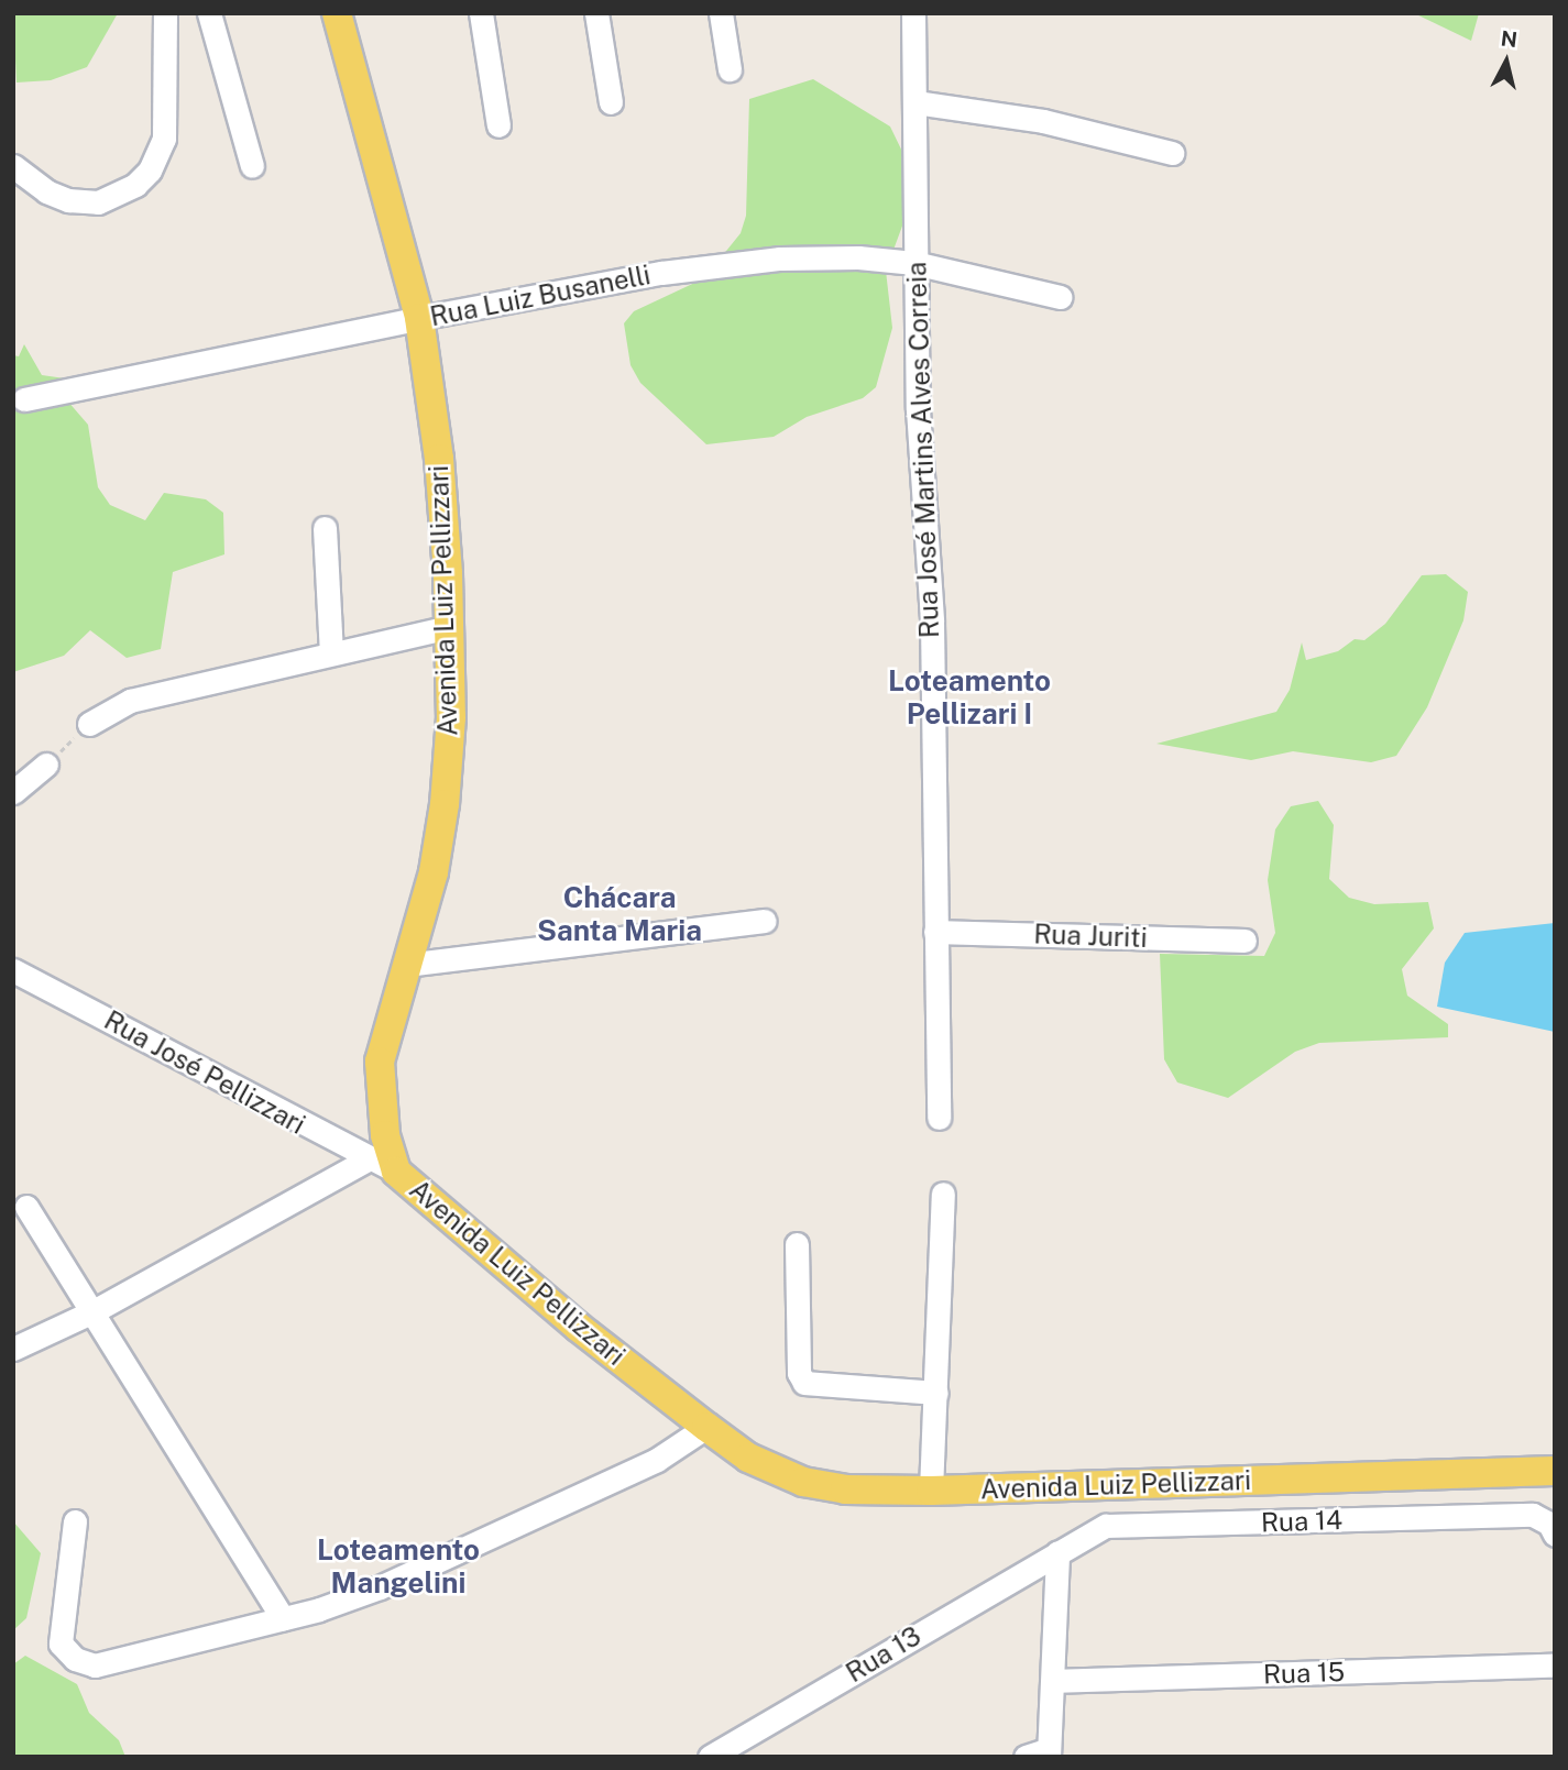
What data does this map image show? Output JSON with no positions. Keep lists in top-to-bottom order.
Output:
{
  "streets": {
    "main road": ["Avenida Luiz Pellizzari"],
    "street": [
      "Rua Luiz Busanelli",
      "Rua José Martins Alves Correia",
      "Rua Juriti",
      "Rua José Pellizzari",
      "Rua 14",
      "Rua 13",
      "Rua 15"
    ]
  },
  "crossings": [
    ["Rua Luiz Busanelli", "Rua José Martins Alves Correia"],
    ["Rua Luiz Busanelli", "Avenida Luiz Pellizzari"],
    ["Rua José Martins Alves Correia", "Rua Juriti"],
    ["Avenida Luiz Pellizzari", "Rua José Pellizzari"],
    ["Rua 14", "Rua 13"]
  ],
  "districts": ["Loteamento Pellizari I", "Chácara Santa Maria", "Loteamento Mangelini"],
  "north": "top"
}
